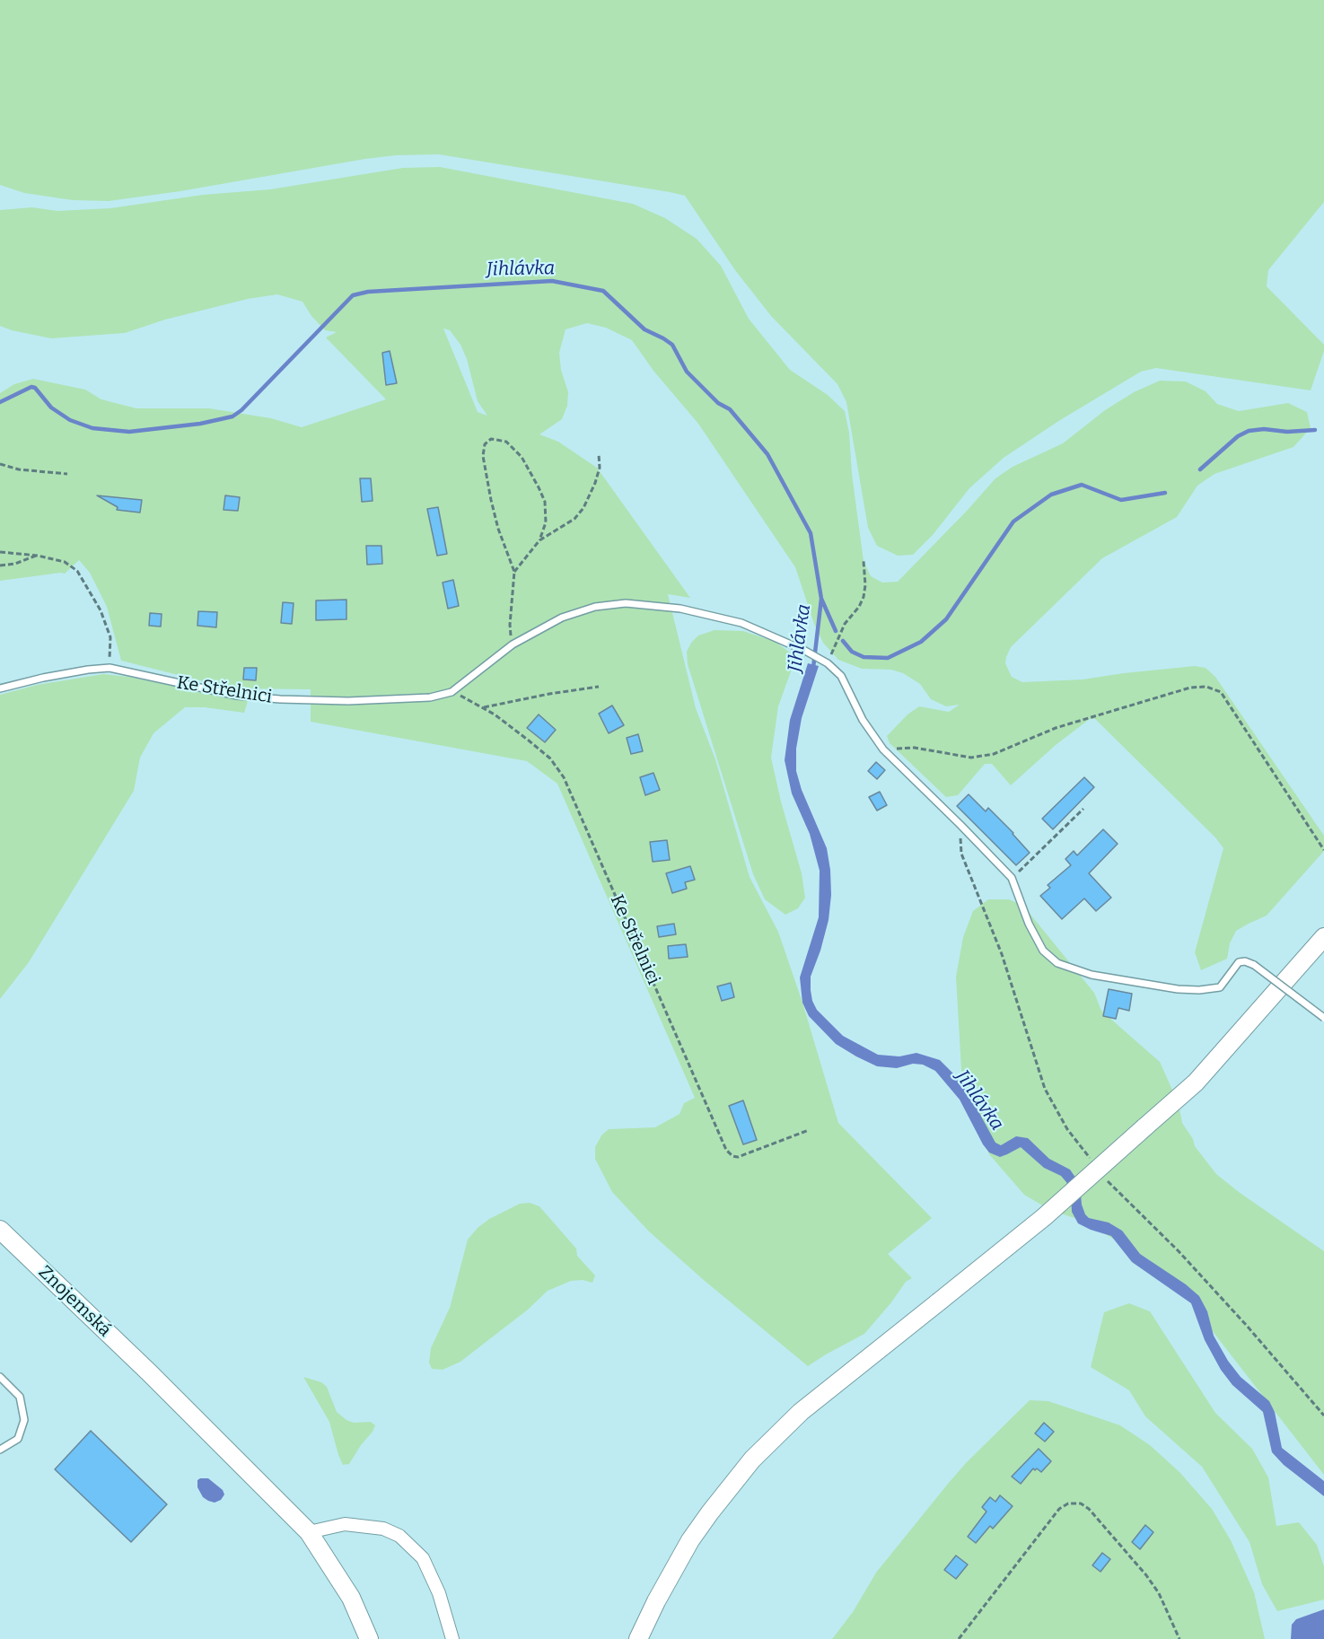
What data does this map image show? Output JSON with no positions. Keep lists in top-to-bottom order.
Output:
{
  "streets": {
    "main road": ["Znojemská"],
    "lane": ["Ke Střelnici"]
  },
  "water": ["Jihlávka"]
}
